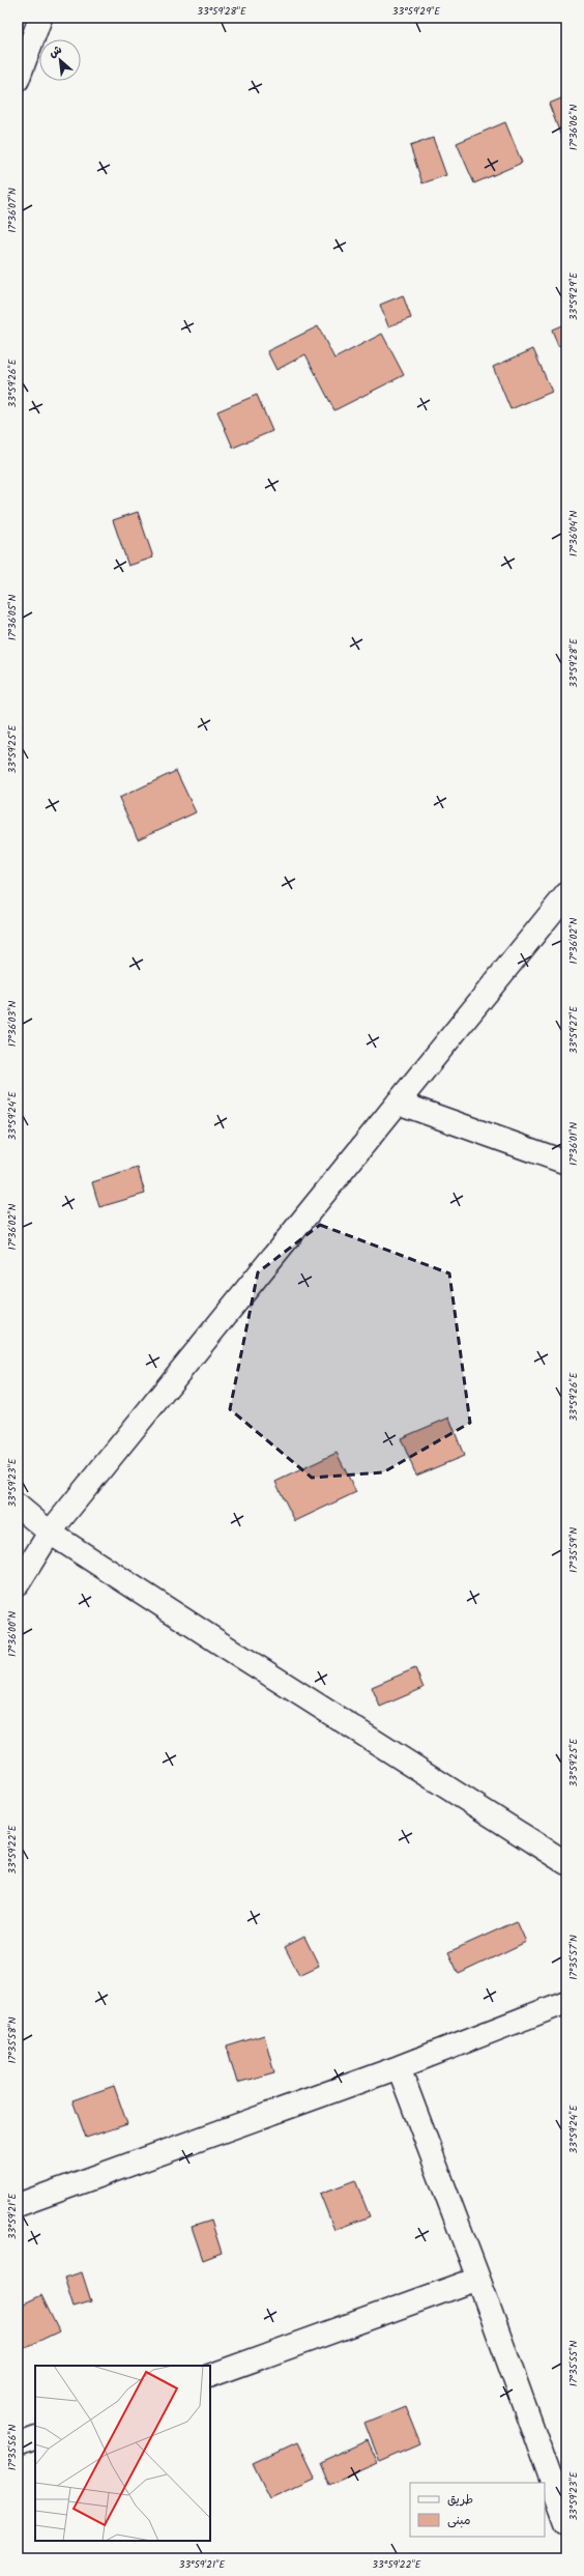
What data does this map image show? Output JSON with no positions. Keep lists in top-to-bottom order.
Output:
{
  "legend": ["طريق", "مبنى"],
  "north": "top left",
  "coordinates": [
    "33°59'28\"E",
    "33°59'29\"E",
    "17°36'06\"N",
    "17°36'07\"N",
    "33°59'26\"E",
    "17°36'04\"N",
    "17°36'05\"N",
    "33°59'25\"E",
    "17°36'02\"N",
    "17°36'03\"N",
    "33°59'27\"E",
    "33°59'24\"E",
    "17°36'01\"N",
    "33°59'23\"E",
    "17°35'59\"N",
    "17°36'00\"N",
    "33°59'22\"E",
    "17°35'57\"N",
    "17°35'58\"N",
    "33°59'21\"E",
    "17°35'55\"N",
    "17°35'56\"N"
  ]
}
